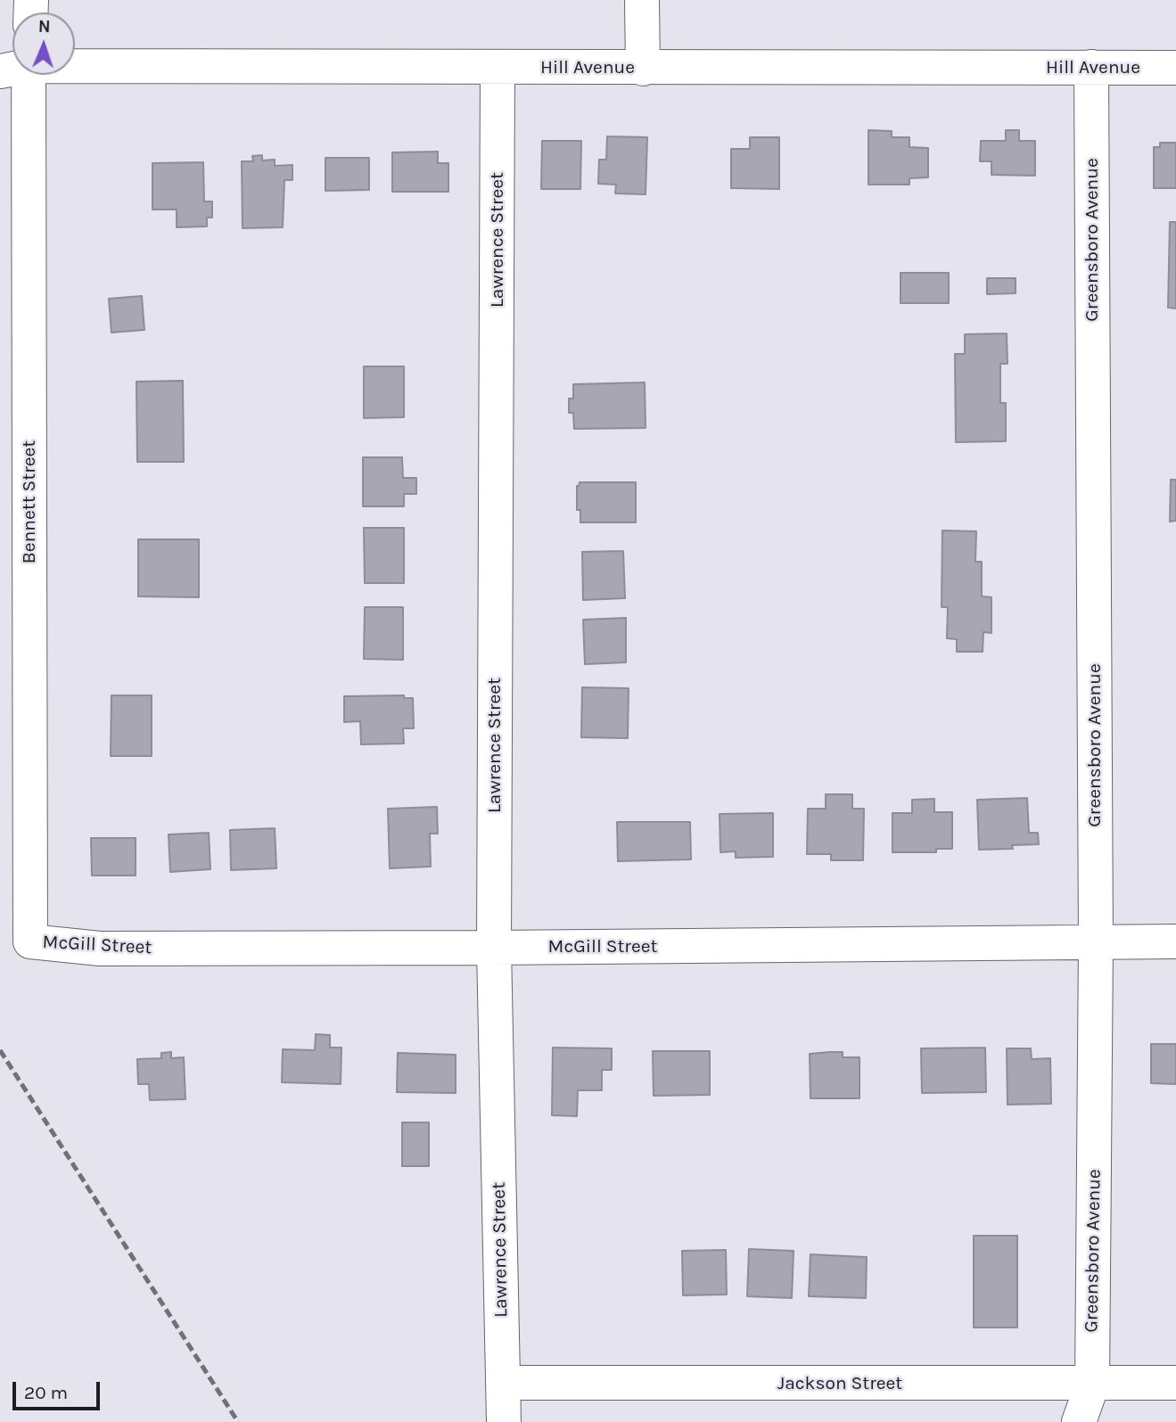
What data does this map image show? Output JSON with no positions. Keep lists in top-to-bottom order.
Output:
{
  "streets": {
    "street": [
      "Hill Avenue",
      "Lawrence Street",
      "Greensboro Avenue",
      "Bennett Street",
      "McGill Street",
      "Jackson Street"
    ]
  },
  "crossings": [
    ["Hill Avenue", "Lawrence Street"],
    ["Hill Avenue", "Greensboro Avenue"],
    ["Lawrence Street", "McGill Street"],
    ["Lawrence Street", "Jackson Street"],
    ["Greensboro Avenue", "McGill Street"],
    ["Greensboro Avenue", "Jackson Street"],
    ["Bennett Street", "McGill Street"]
  ],
  "scale_bar": "20 m",
  "north": "top"
}
